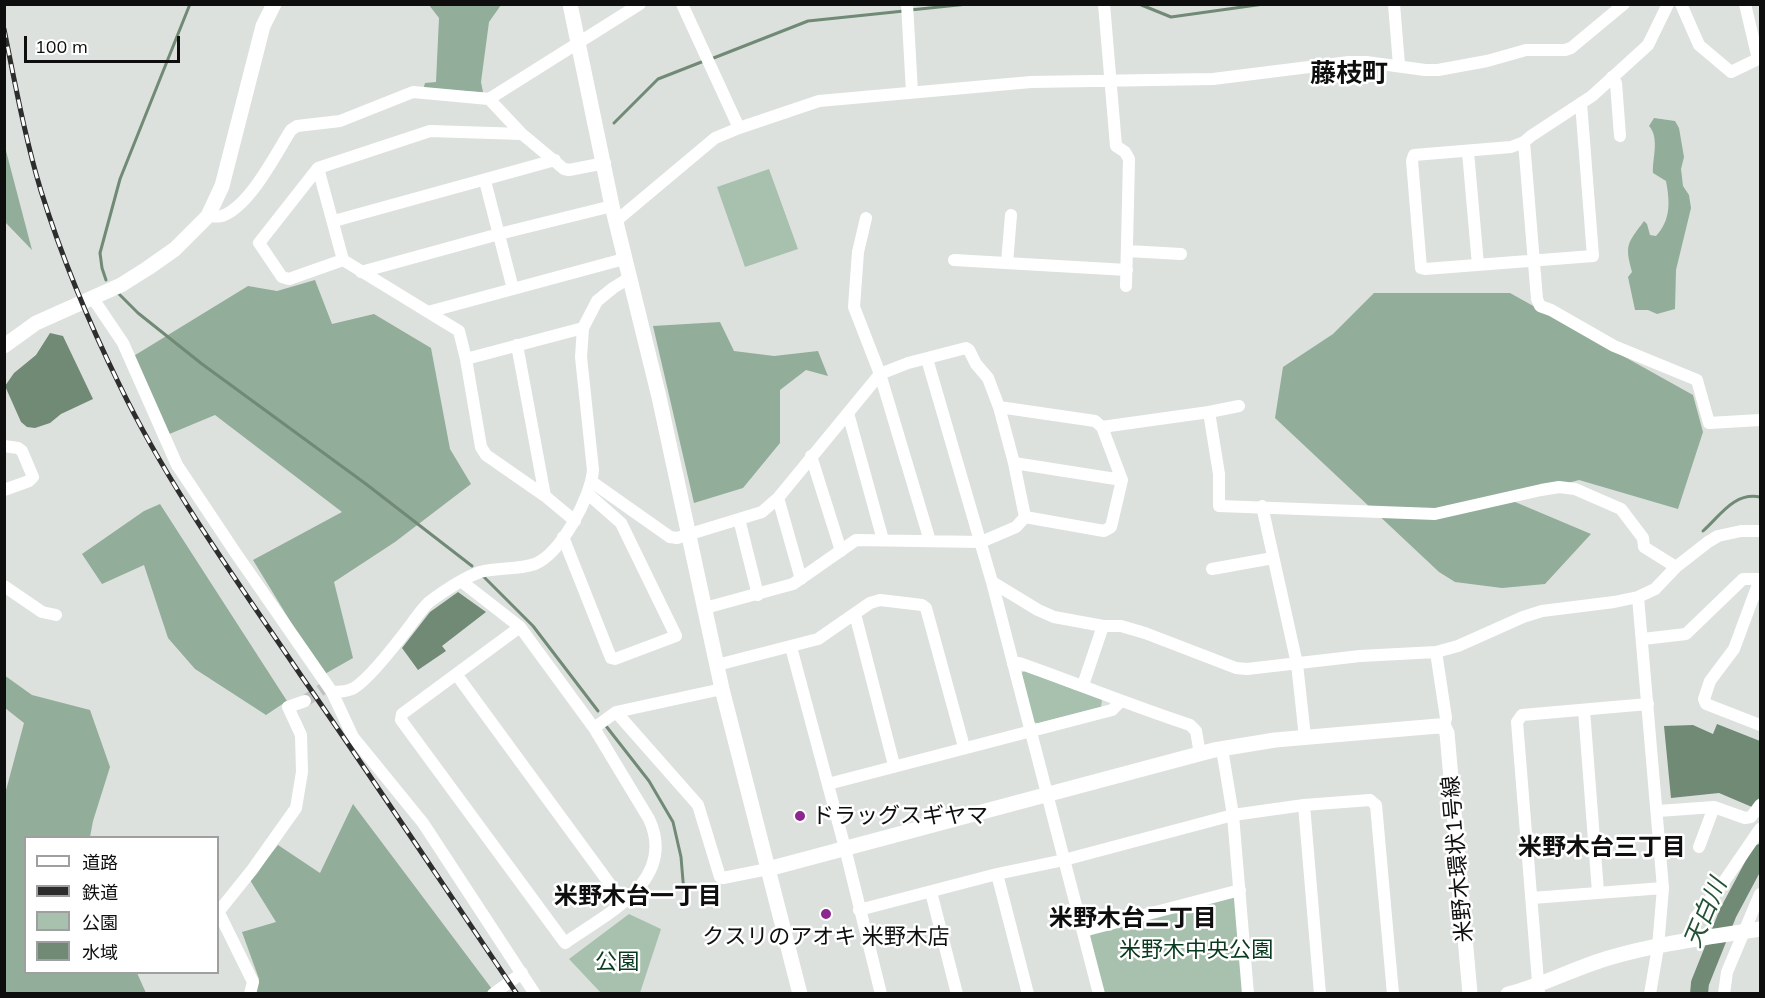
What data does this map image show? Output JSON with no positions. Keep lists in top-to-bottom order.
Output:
{
  "streets": {
    "street": ["米野木環状1号線"]
  },
  "districts": [
    "藤枝町",
    "米野木台三丁目",
    "米野木台一丁目",
    "米野木台二丁目"
  ],
  "water": ["天白川"],
  "parks": ["米野木中央公園", "公園"],
  "places": ["ドラッグスギヤマ", "クスリのアオキ 米野木店"],
  "legend": [
    "道路",
    "鉄道",
    "公園",
    "水域"
  ],
  "scale_bar": "100 m"
}
